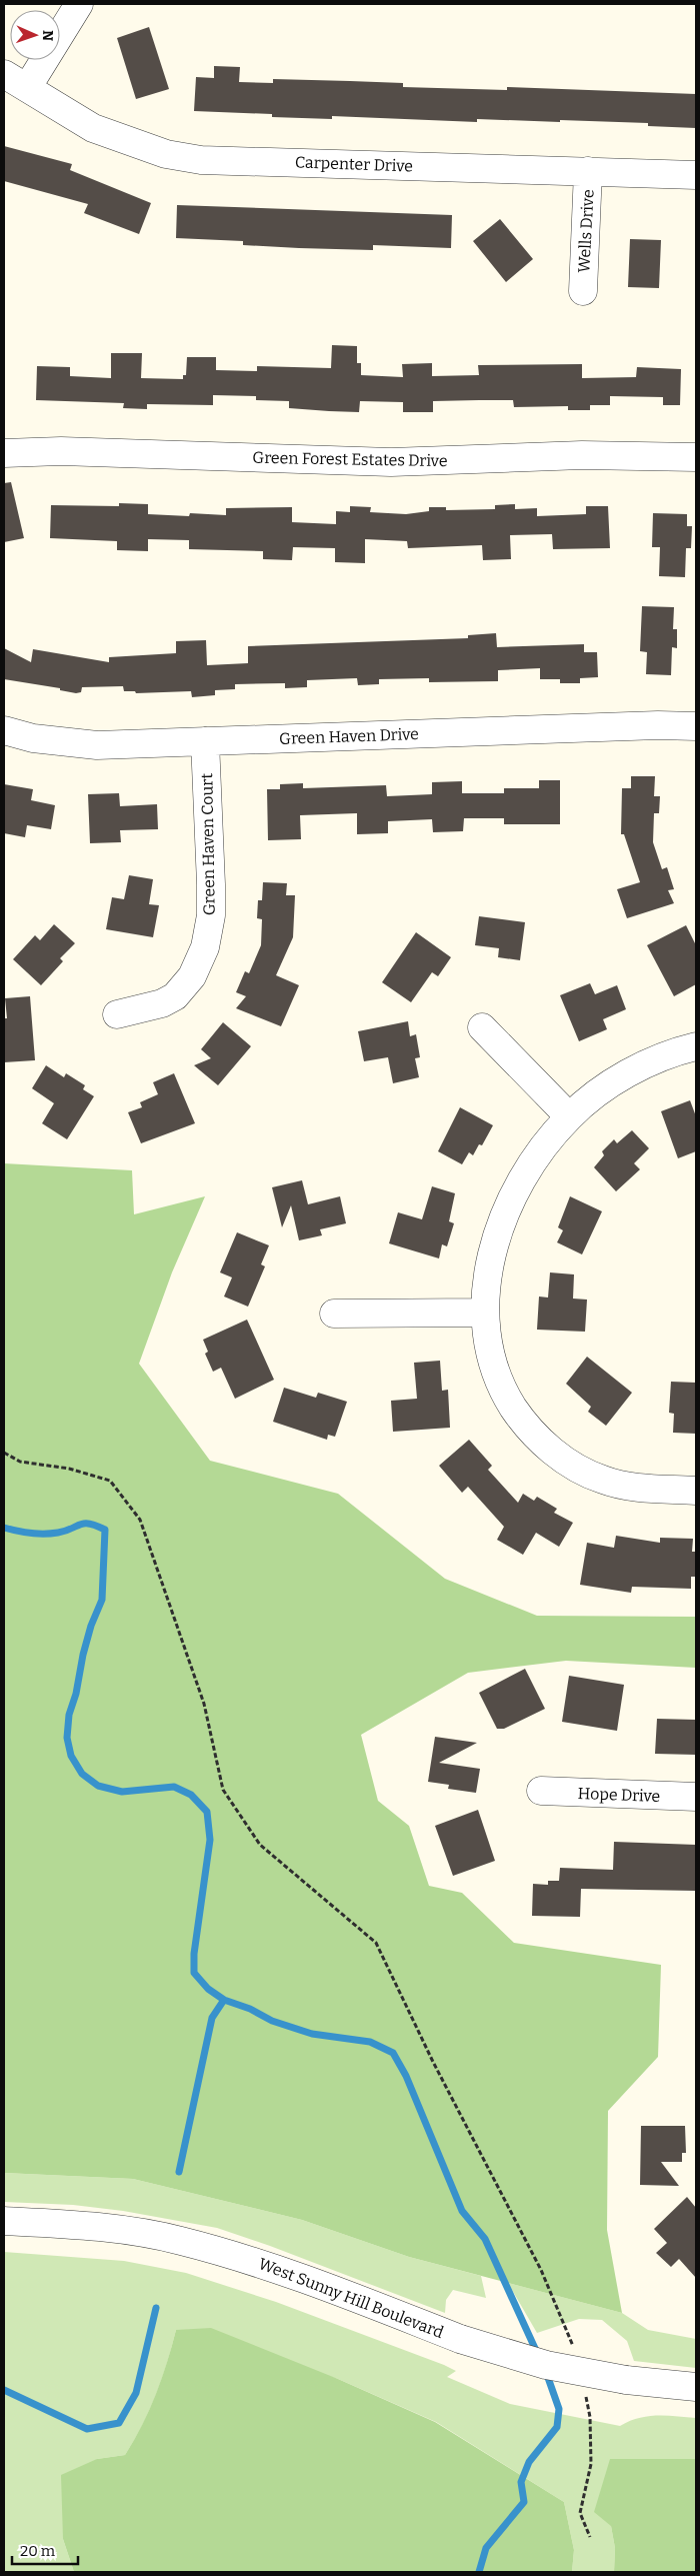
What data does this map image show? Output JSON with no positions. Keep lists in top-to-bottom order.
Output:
{
  "streets": {
    "street": [
      "Carpenter Drive",
      "Wells Drive",
      "Green Forest Estates Drive",
      "Green Haven Drive",
      "Green Haven Court",
      "Hope Drive",
      "West Sunny Hill Boulevard"
    ]
  },
  "crossings": [
    ["Carpenter Drive", "Wells Drive"],
    ["Green Haven Drive", "Green Haven Court"]
  ],
  "scale_bar": "20 m",
  "north": "right"
}
